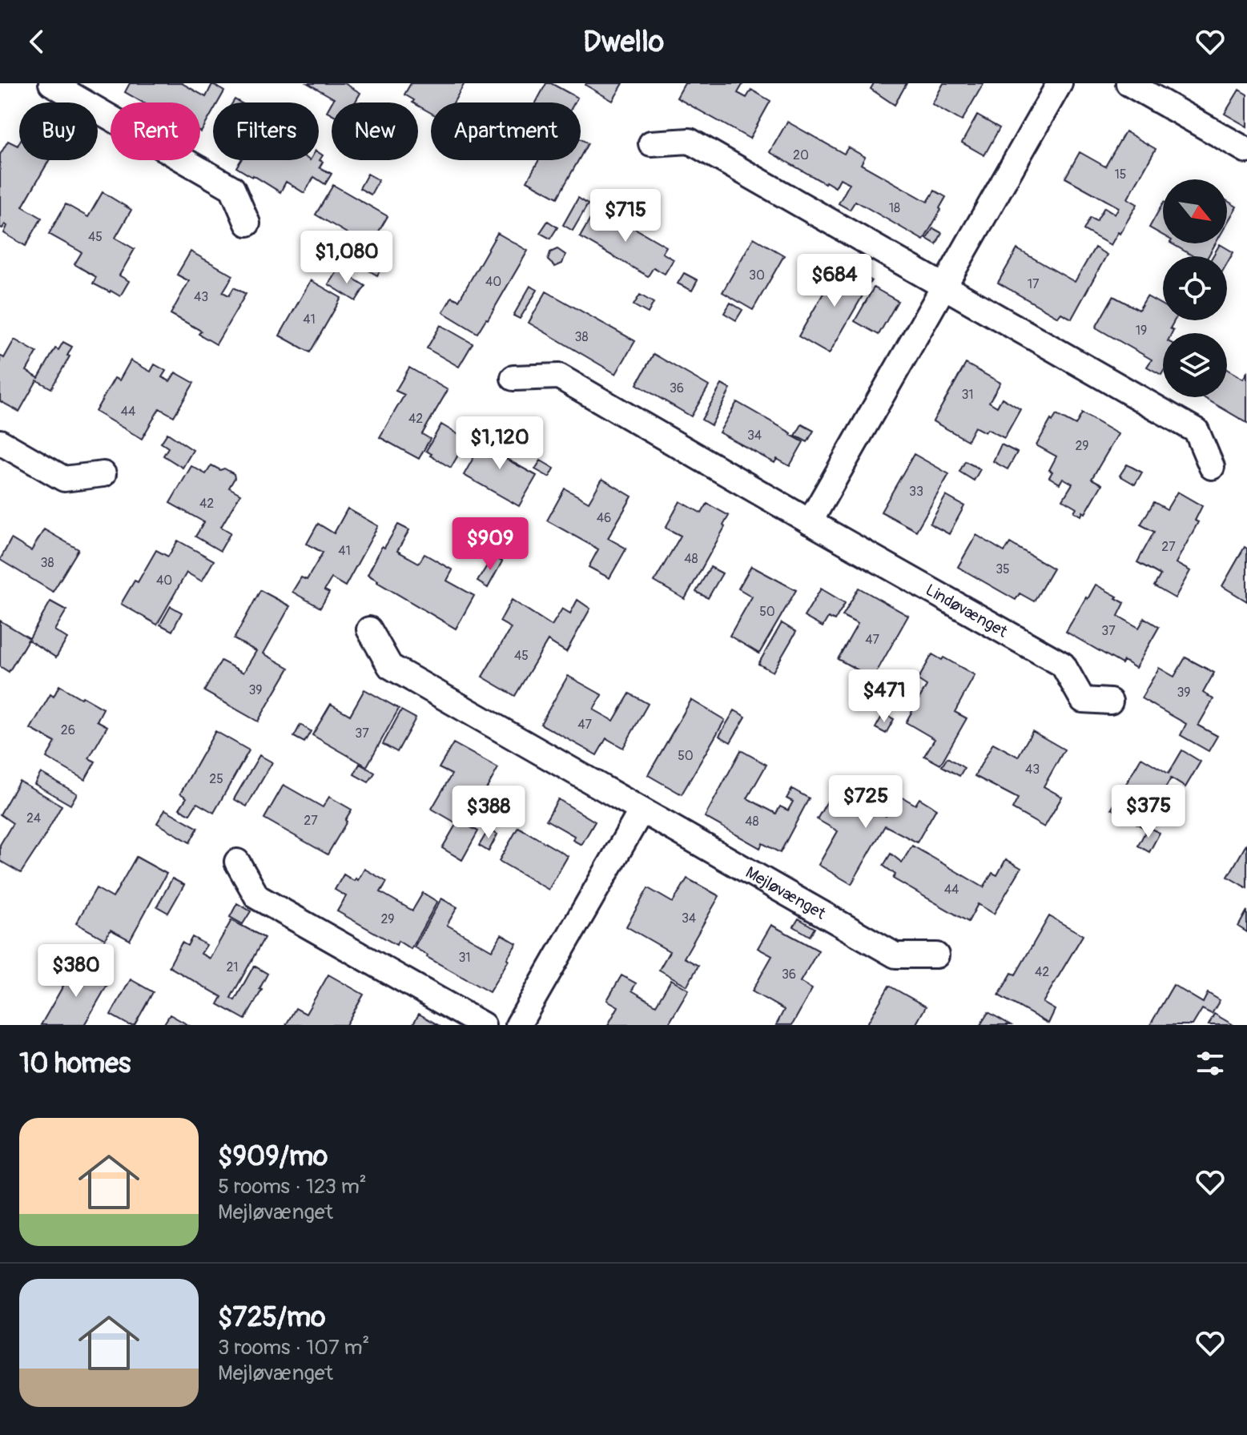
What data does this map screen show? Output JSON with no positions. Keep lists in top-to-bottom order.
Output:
{
  "streets": {
    "street": ["Lindøvænget", "Mejløvænget"]
  },
  "house_numbers": [
    "20",
    "15",
    "18",
    "45",
    "30",
    "40",
    "17",
    "43",
    "41",
    "19",
    "38",
    "36",
    "31",
    "44",
    "42",
    "34",
    "29",
    "33",
    "42",
    "46",
    "27",
    "41",
    "48",
    "38",
    "35",
    "40",
    "50",
    "37",
    "47",
    "45",
    "39",
    "39",
    "47",
    "26",
    "37",
    "50",
    "43",
    "25",
    "24",
    "27",
    "48",
    "44",
    "34",
    "29",
    "31",
    "21",
    "42",
    "36"
  ],
  "north": "bottom right",
  "page": {
    "header": "Dwello",
    "chip": [
      "Buy",
      "Rent",
      "Filters",
      "New",
      "Apartment"
    ],
    "price": [
      "$715",
      "$1,080",
      "$684",
      "$1,120",
      "$909",
      "$471",
      "$725",
      "$375",
      "$388",
      "$380"
    ],
    "heading": "10 homes",
    "list": [
      {
        "name": "$909/mo",
        "note": "5 rooms · 123 m² · Mejløvænget"
      },
      {
        "name": "$725/mo",
        "note": "3 rooms · 107 m² · Mejløvænget"
      }
    ]
  }
}
